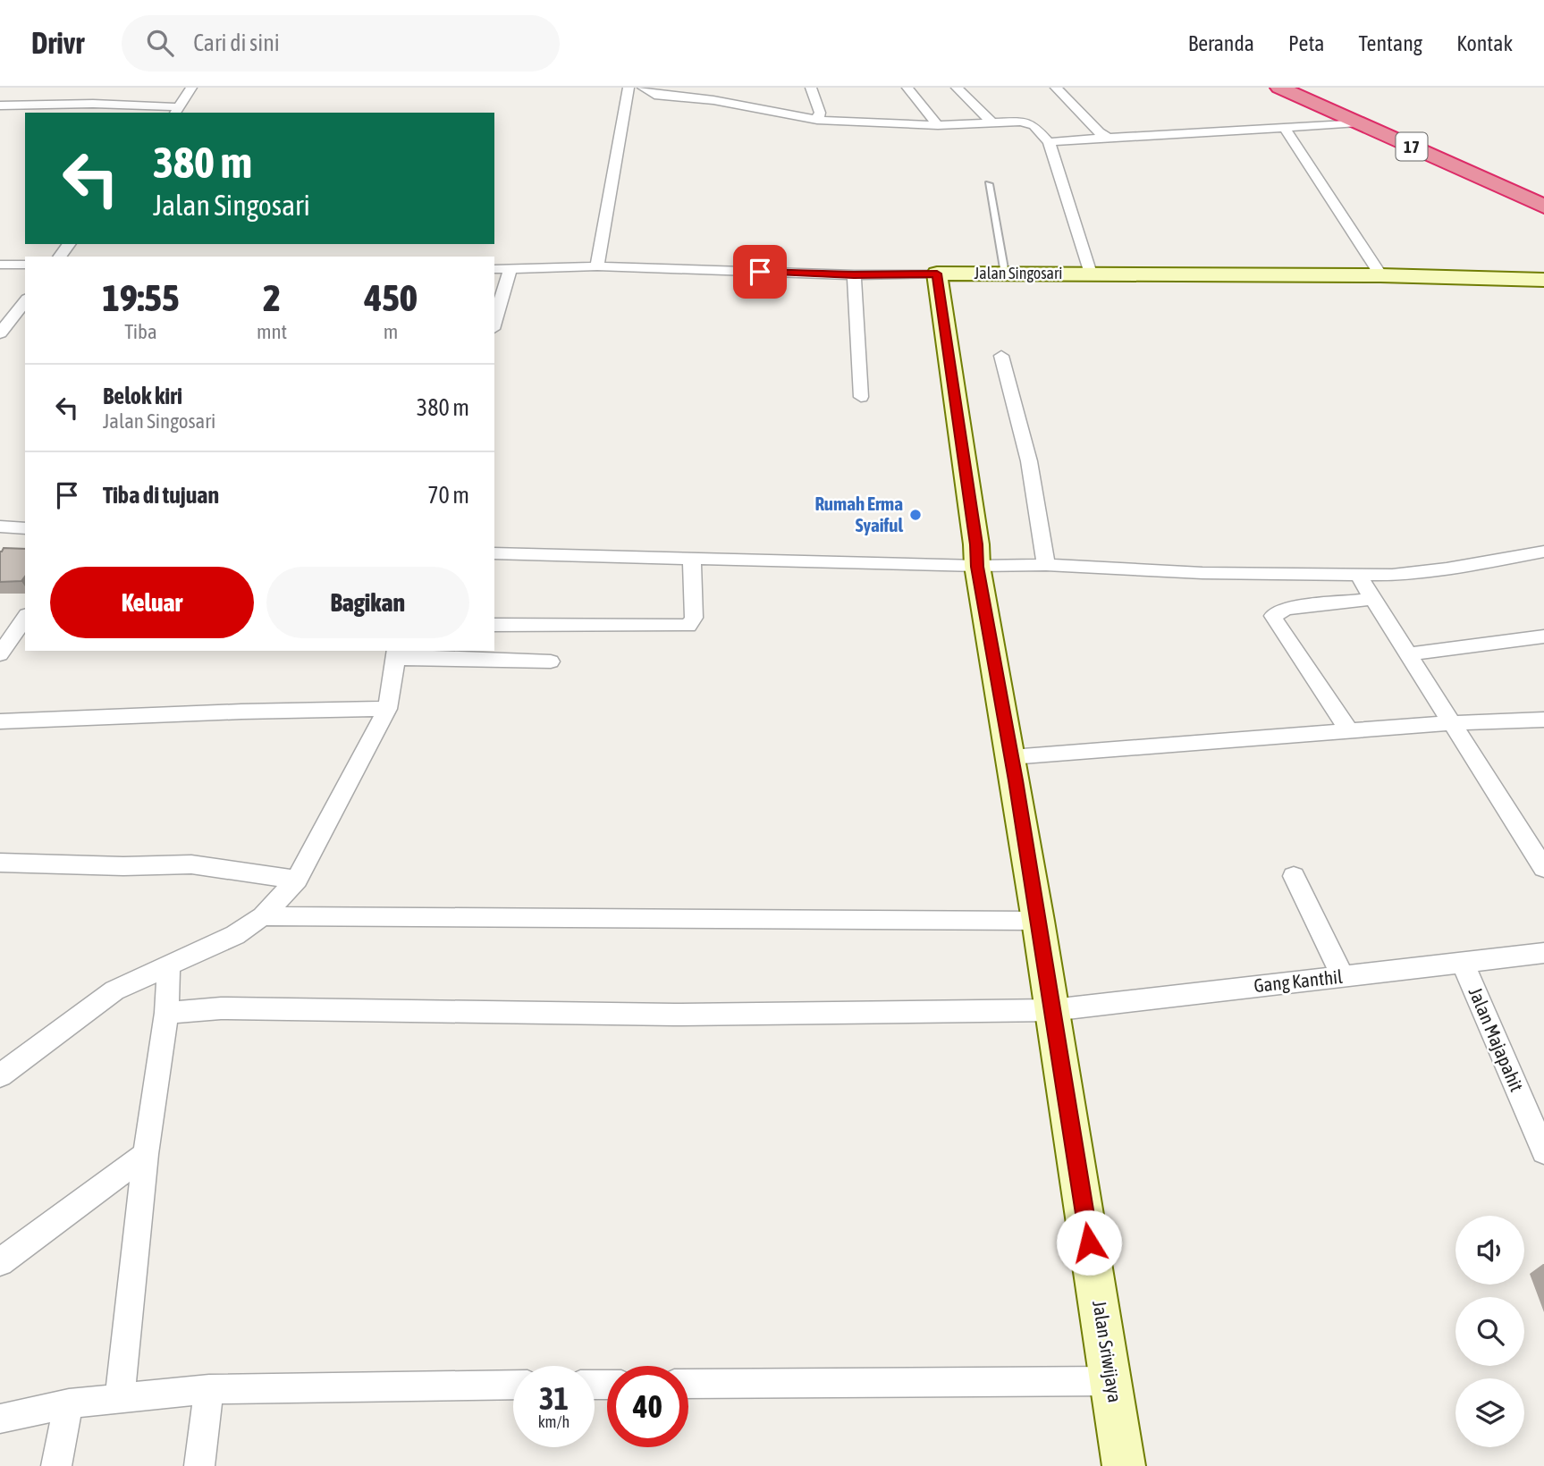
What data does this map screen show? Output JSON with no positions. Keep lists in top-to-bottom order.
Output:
{
  "streets": {
    "highway": ["17"],
    "street": [
      "Jalan Singosari",
      "Gang Kanthil",
      "Jalan Majapahit",
      "Jalan Sriwijaya"
    ]
  },
  "crossings": [
    ["Jalan Singosari", "Jalan Sriwijaya"],
    ["Gang Kanthil", "Jalan Majapahit"],
    ["Gang Kanthil", "Jalan Sriwijaya"]
  ],
  "places": ["Rumah Erma Syaiful"],
  "page": {
    "header": "Drivr",
    "search": "Cari di sini",
    "nav": [
      "Beranda",
      "Peta",
      "Tentang",
      "Kontak"
    ],
    "turn": ["380 m", "Jalan Singosari"],
    "eta": [
      "19:55",
      "Tiba",
      "2",
      "mnt",
      "450",
      "m"
    ],
    "list": [
      {
        "name": "Belok kiri",
        "note": "Jalan Singosari",
        "value": "380 m"
      },
      {
        "name": "Tiba di tujuan",
        "value": "70 m"
      }
    ],
    "buttons": ["Keluar", "Bagikan"],
    "speed": "31 km/h",
    "limit": "40"
  }
}
